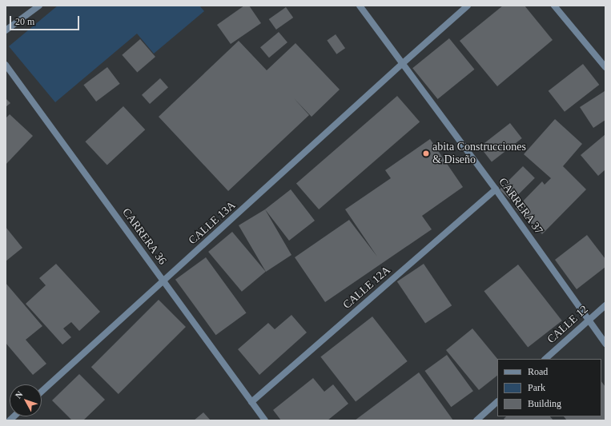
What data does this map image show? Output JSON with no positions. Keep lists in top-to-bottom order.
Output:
{
  "streets": {
    "street": [
      "CARRERA 37",
      "CALLE 13A",
      "CARRERA 36",
      "CALLE 12A",
      "CALLE 12"
    ]
  },
  "crossings": [
    ["CARRERA 37", "CALLE 13A"],
    ["CARRERA 37", "CALLE 12A"],
    ["CARRERA 37", "CALLE 12"],
    ["CALLE 13A", "CARRERA 36"],
    ["CARRERA 36", "CALLE 12A"]
  ],
  "places": ["abita Construcciones & Diseño"],
  "legend": ["Road", "Park", "Building"],
  "scale_bar": "20 m",
  "north": "top left"
}
